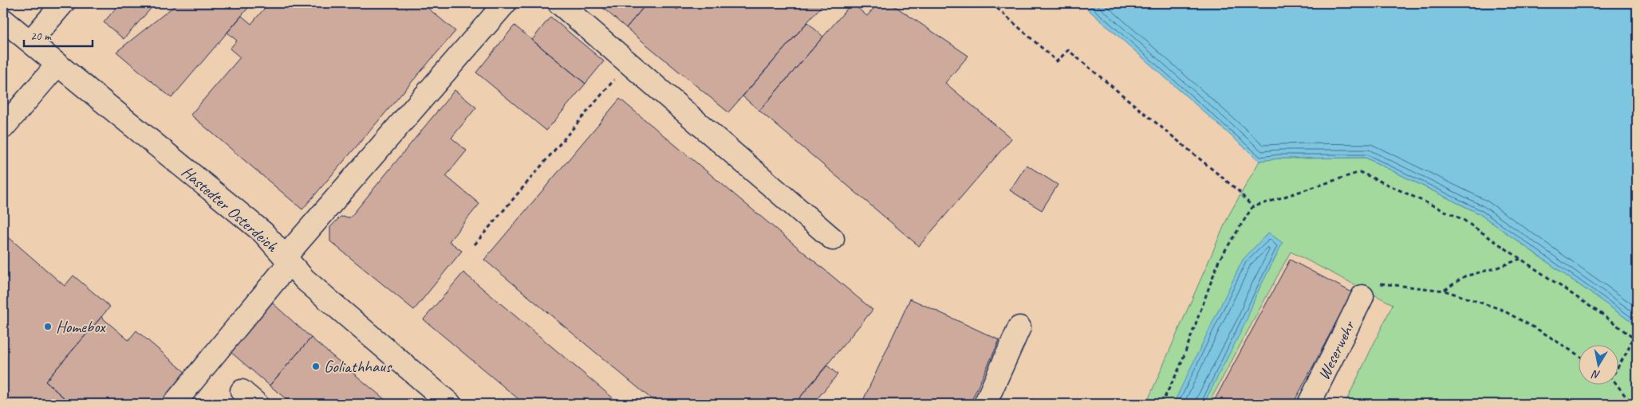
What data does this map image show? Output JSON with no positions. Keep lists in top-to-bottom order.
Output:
{
  "streets": {
    "street": ["Hastedter Osterdeich", "Weserwehr"]
  },
  "places": ["Homebox", "Goliathhaus"],
  "scale_bar": "20 m",
  "north": "bottom"
}
